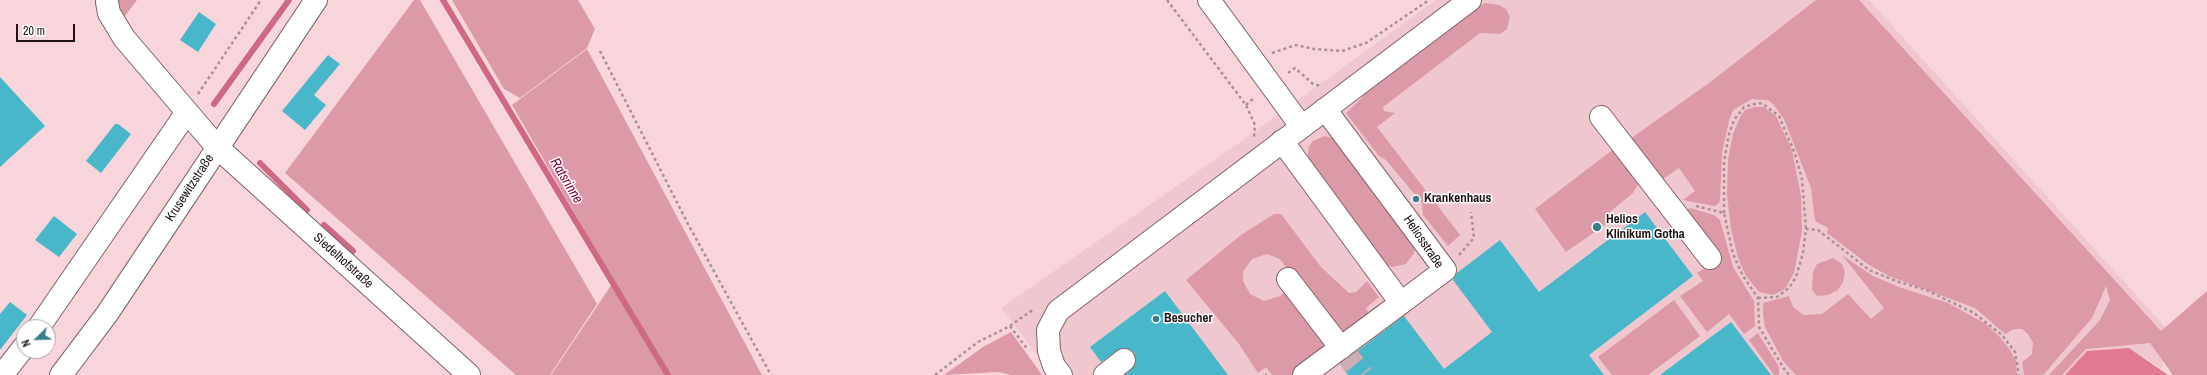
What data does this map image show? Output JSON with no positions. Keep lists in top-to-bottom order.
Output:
{
  "streets": {
    "street": ["Krusewitzstraße", "Heliosstraße", "Siedelhofstraße"]
  },
  "crossings": [
    ["Krusewitzstraße", "Siedelhofstraße"]
  ],
  "water": ["Ratsrinne"],
  "places": ["Krankenhaus", "Helios Klinikum Gotha", "Besucher"],
  "scale_bar": "20 m",
  "north": "bottom left"
}
